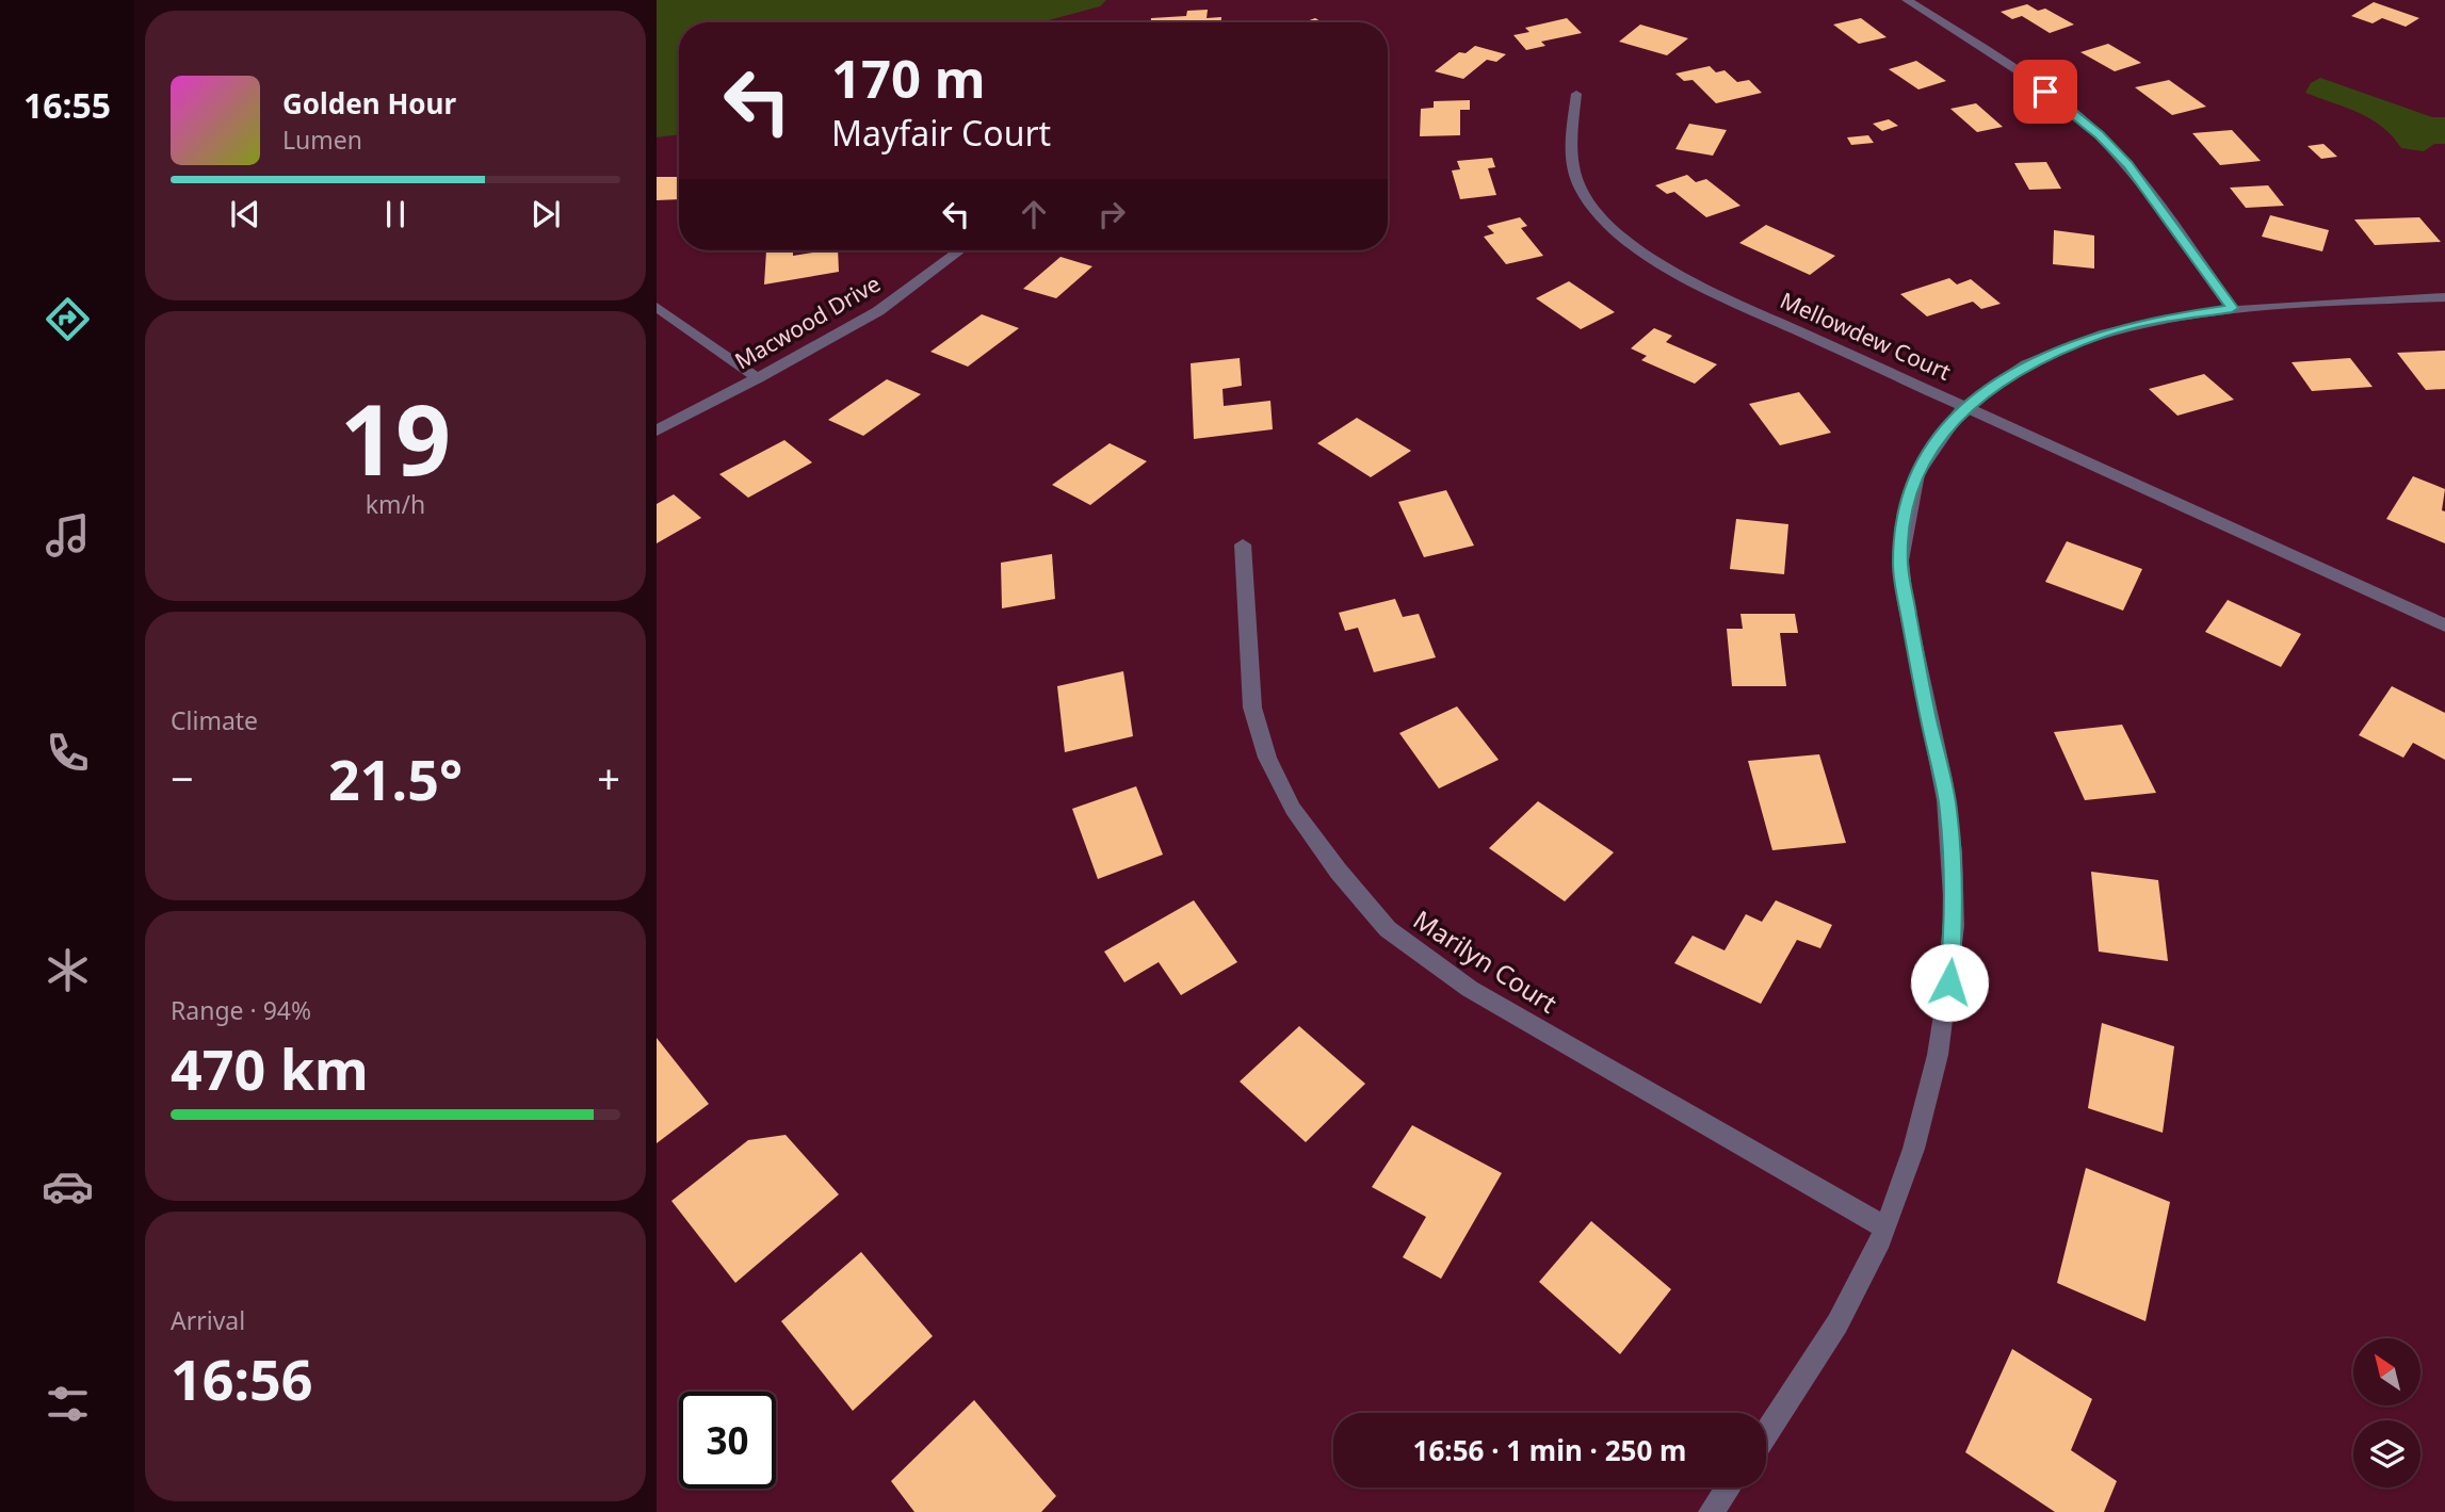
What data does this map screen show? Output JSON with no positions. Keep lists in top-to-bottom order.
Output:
{
  "streets": {
    "street": ["Macwood Drive", "Mellowdew Court", "Marilyn Court"]
  },
  "north": "top left",
  "page": {
    "tabs": "16:55",
    "turn": ["170 m", "Mayfair Court"],
    "song": ["Golden Hour", "Lumen"],
    "tile": [
      ["19", "km/h"],
      "Climate",
      ["Range · 94%", "470 km"],
      ["Arrival", "16:56"]
    ],
    "heat": ["−", "21.5°", "+"],
    "limit": "30",
    "trip": "16:56 · 1 min · 250 m"
  }
}
